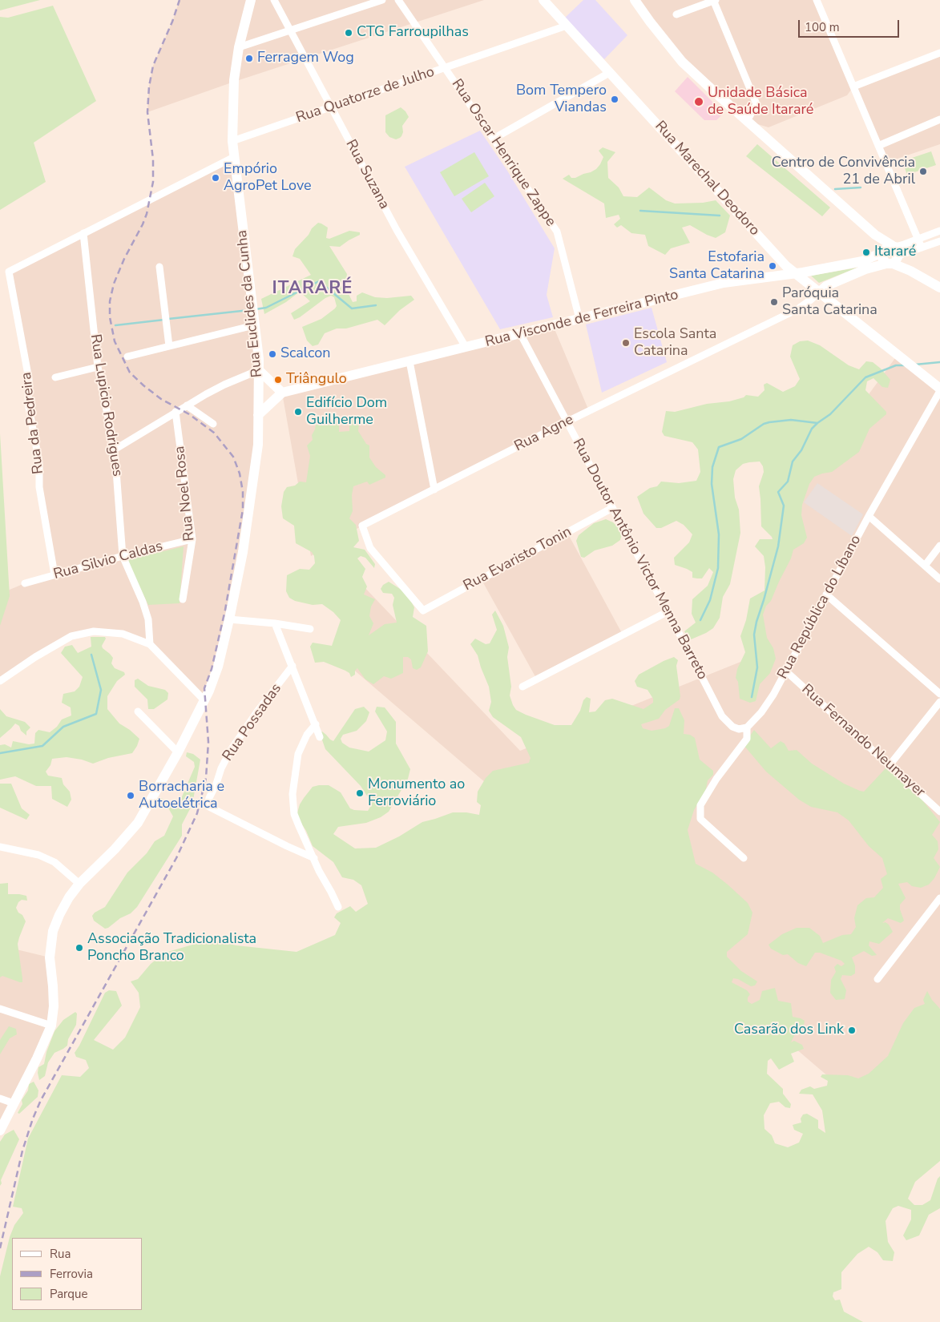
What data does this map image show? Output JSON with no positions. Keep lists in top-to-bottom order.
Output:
{
  "streets": {
    "street": [
      "Rua Quatorze de Julho",
      "Rua Oscar Henrique Zappe",
      "Rua Suzana",
      "Rua Marechal Deodoro",
      "Rua Euclides da Cunha",
      "Rua Visconde de Ferreira Pinto",
      "Rua Lupicio Rodrigues",
      "Rua da Pedreira",
      "Rua Agne",
      "Rua Noel Rosa",
      "Rua Evaristo Tonin",
      "Rua Doutor Antônio Victor Menna Barreto",
      "Rua Silvio Caldas",
      "Rua República do Líbano",
      "Rua Possadas",
      "Rua Fernando Neumayer"
    ]
  },
  "crossings": [
    ["Rua Quatorze de Julho", "Rua Oscar Henrique Zappe"],
    ["Rua Quatorze de Julho", "Rua Suzana"],
    ["Rua Quatorze de Julho", "Rua Marechal Deodoro"],
    ["Rua Quatorze de Julho", "Rua Euclides da Cunha"],
    ["Rua Oscar Henrique Zappe", "Rua Visconde de Ferreira Pinto"],
    ["Rua Suzana", "Rua Visconde de Ferreira Pinto"],
    ["Rua Marechal Deodoro", "Rua Visconde de Ferreira Pinto"],
    ["Rua Marechal Deodoro", "Rua Agne"],
    ["Rua Marechal Deodoro", "Rua República do Líbano"],
    ["Rua Euclides da Cunha", "Rua Visconde de Ferreira Pinto"],
    ["Rua Visconde de Ferreira Pinto", "Rua Agne"],
    ["Rua Visconde de Ferreira Pinto", "Rua Doutor Antônio Victor Menna Barreto"],
    ["Rua Lupicio Rodrigues", "Rua da Pedreira"],
    ["Rua Lupicio Rodrigues", "Rua Silvio Caldas"],
    ["Rua da Pedreira", "Rua Silvio Caldas"],
    ["Rua Agne", "Rua Evaristo Tonin"],
    ["Rua Agne", "Rua Doutor Antônio Victor Menna Barreto"],
    ["Rua Noel Rosa", "Rua Silvio Caldas"],
    ["Rua Evaristo Tonin", "Rua Doutor Antônio Victor Menna Barreto"],
    ["Rua Doutor Antônio Victor Menna Barreto", "Rua República do Líbano"],
    ["Rua República do Líbano", "Rua Fernando Neumayer"]
  ],
  "districts": ["ITARARÉ"],
  "places": [
    "CTG Farroupilhas",
    "Ferragem Wog",
    "Bom Tempero Viandas",
    "Unidade Básica de Saúde Itararé",
    "Centro de Convivência 21 de Abril",
    "Empório AgroPet Love",
    "Itararé",
    "Estofaria Santa Catarina",
    "Paróquia Santa Catarina",
    "Escola Santa Catarina",
    "Scalcon",
    "Triângulo",
    "Edifício Dom Guilherme",
    "Monumento ao Ferroviário",
    "Borracharia e Autoelétrica",
    "Associação Tradicionalista Poncho Branco",
    "Casarão dos Link"
  ],
  "legend": ["Rua", "Ferrovia", "Parque"],
  "scale_bar": "100 m"
}
